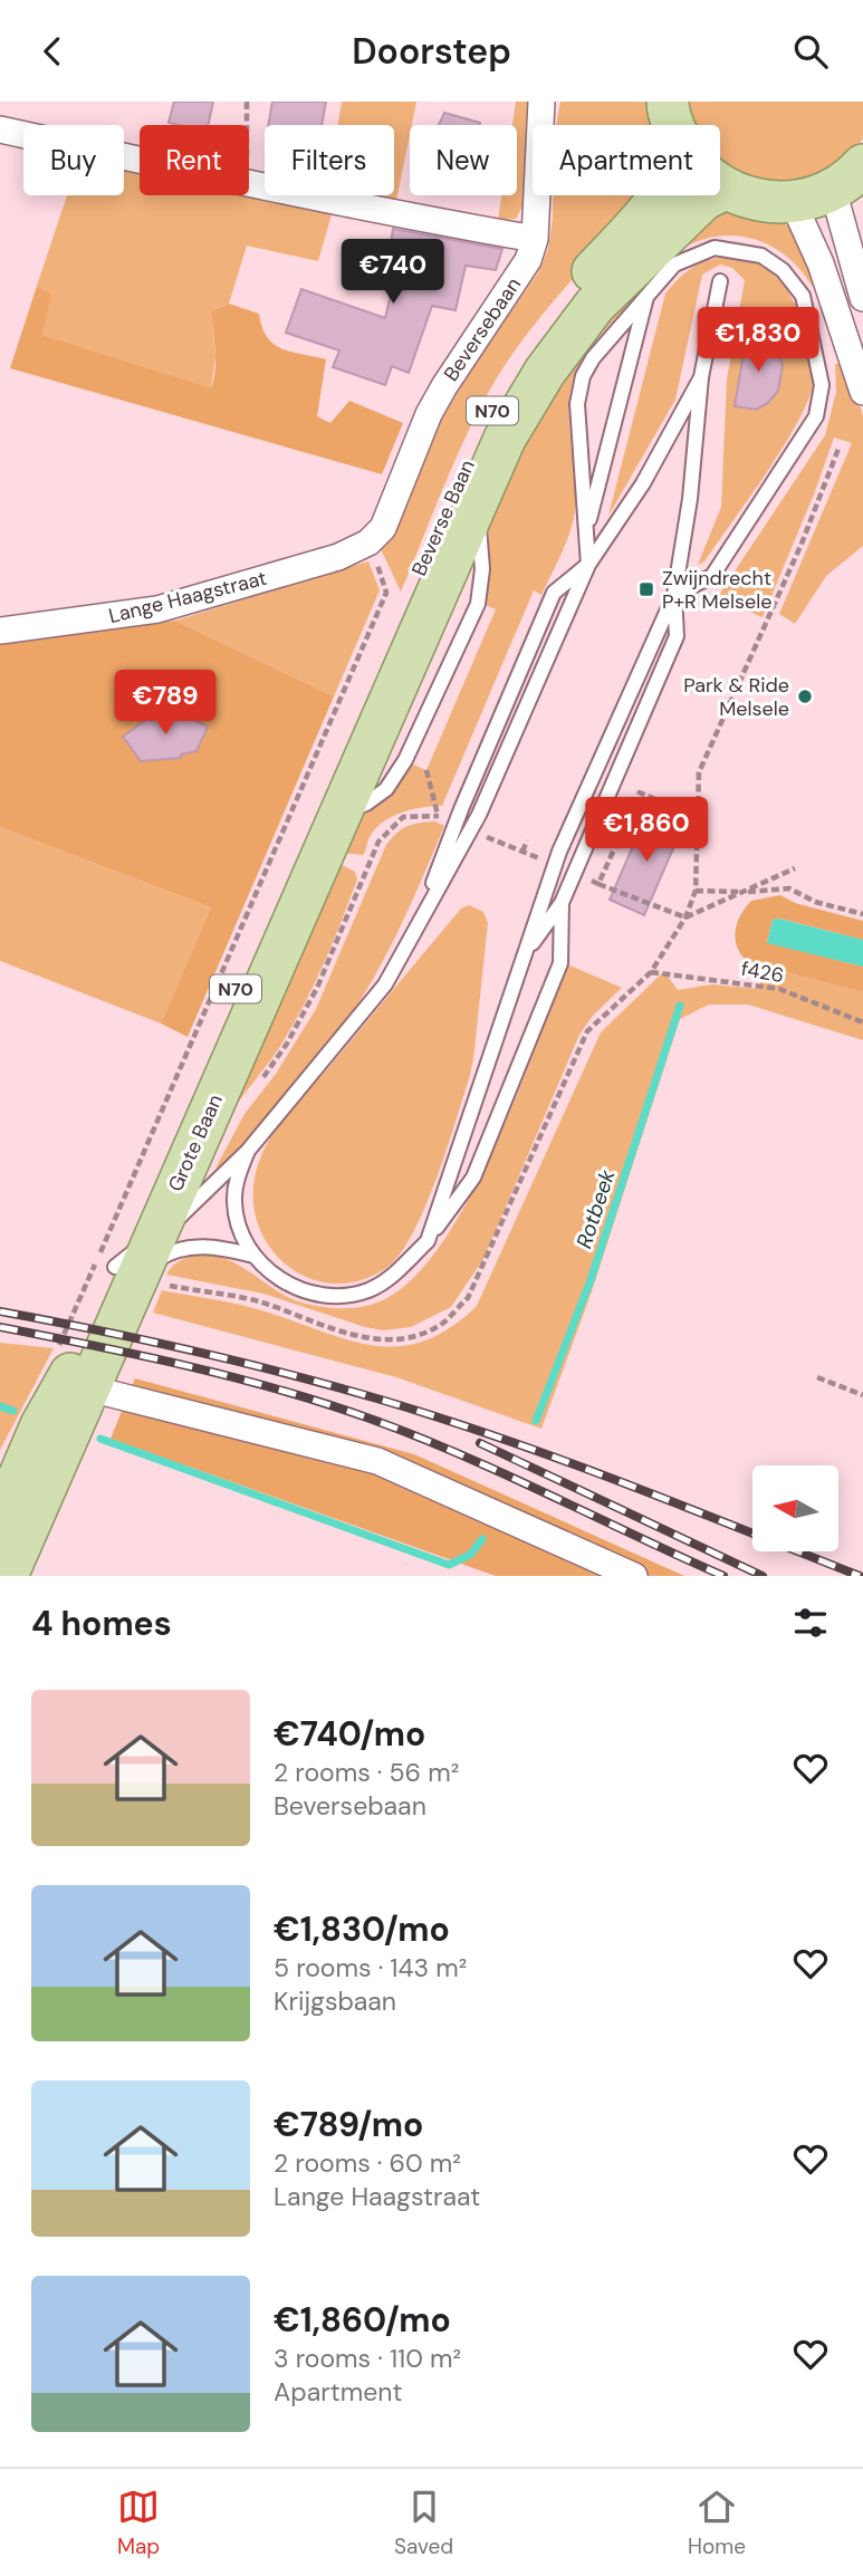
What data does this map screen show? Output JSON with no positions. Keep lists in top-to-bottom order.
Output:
{
  "streets": {
    "main road": ["N70", "Beverse Baan", "Grote Baan"],
    "street": ["Beversebaan", "Lange Haagstraat"],
    "path": ["f426"]
  },
  "crossings": [
    ["Beversebaan", "Lange Haagstraat"],
    ["Beverse Baan", "Grote Baan"]
  ],
  "water": ["Rotbeek"],
  "places": {
    "transit": ["Zwijndrecht P+R Melsele"],
    "other": ["Park & Ride Melsele"]
  },
  "north": "left",
  "page": {
    "header": "Doorstep",
    "chip": [
      "Buy",
      "Rent",
      "Filters",
      "New",
      "Apartment"
    ],
    "price": [
      "€740",
      "€1,830",
      "€789",
      "€1,860"
    ],
    "heading": "4 homes",
    "list": [
      {
        "name": "€740/mo",
        "note": "2 rooms · 56 m² · Beversebaan"
      },
      {
        "name": "€1,830/mo",
        "note": "5 rooms · 143 m² · Krijgsbaan"
      },
      {
        "name": "€789/mo",
        "note": "2 rooms · 60 m² · Lange Haagstraat"
      },
      {
        "name": "€1,860/mo",
        "note": "3 rooms · 110 m² · Apartment"
      }
    ],
    "tabs": ["Map", "Saved", "Home"]
  }
}
